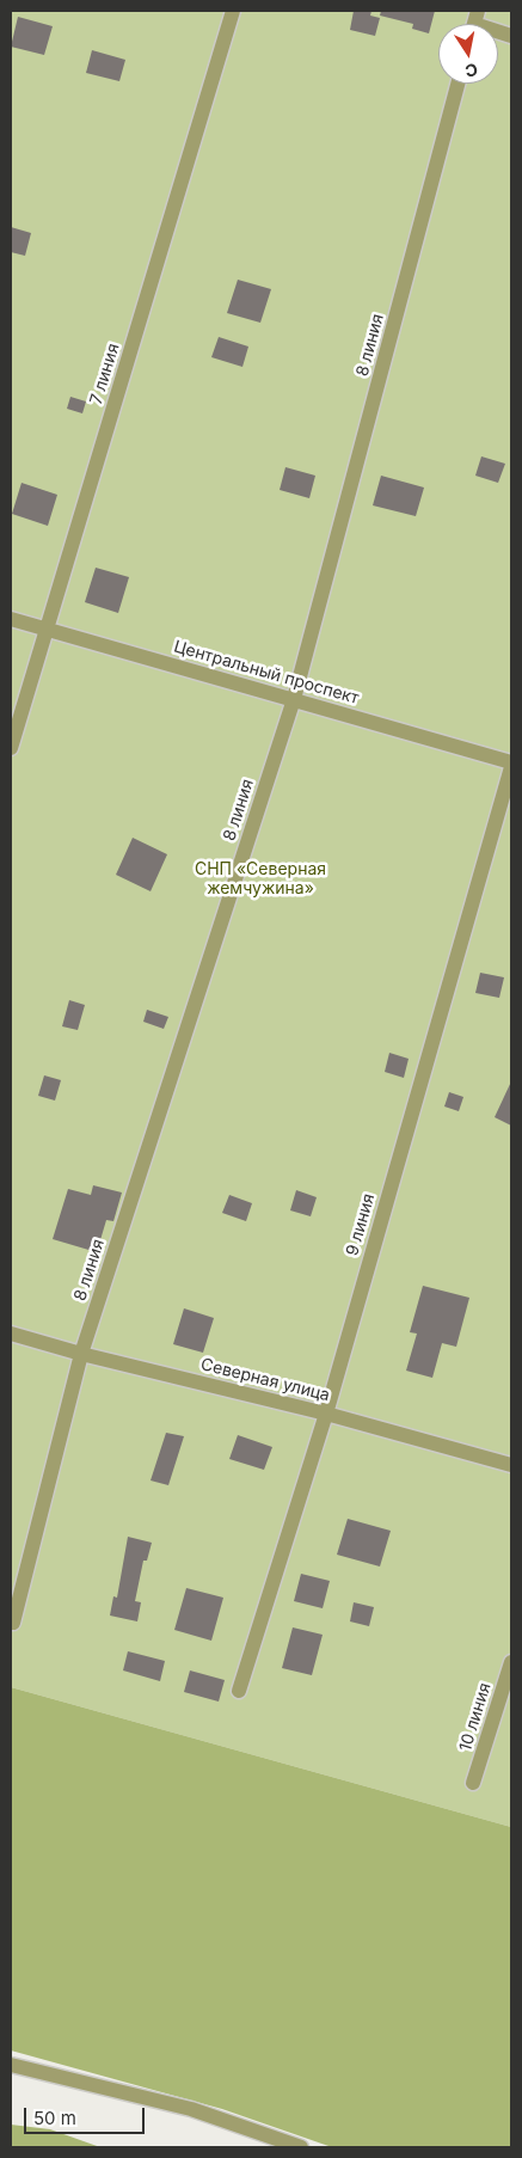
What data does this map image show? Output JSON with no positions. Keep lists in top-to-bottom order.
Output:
{
  "streets": {
    "street": [
      "8 линия",
      "7 линия",
      "Центральный проспект",
      "9 линия",
      "Северная улица",
      "10 линия"
    ]
  },
  "crossings": [
    ["8 линия", "Центральный проспект"],
    ["8 линия", "Северная улица"],
    ["7 линия", "Центральный проспект"],
    ["9 линия", "Северная улица"]
  ],
  "parks": ["СНП «Северная жемчужина»"],
  "scale_bar": "50 m",
  "north": "bottom"
}
